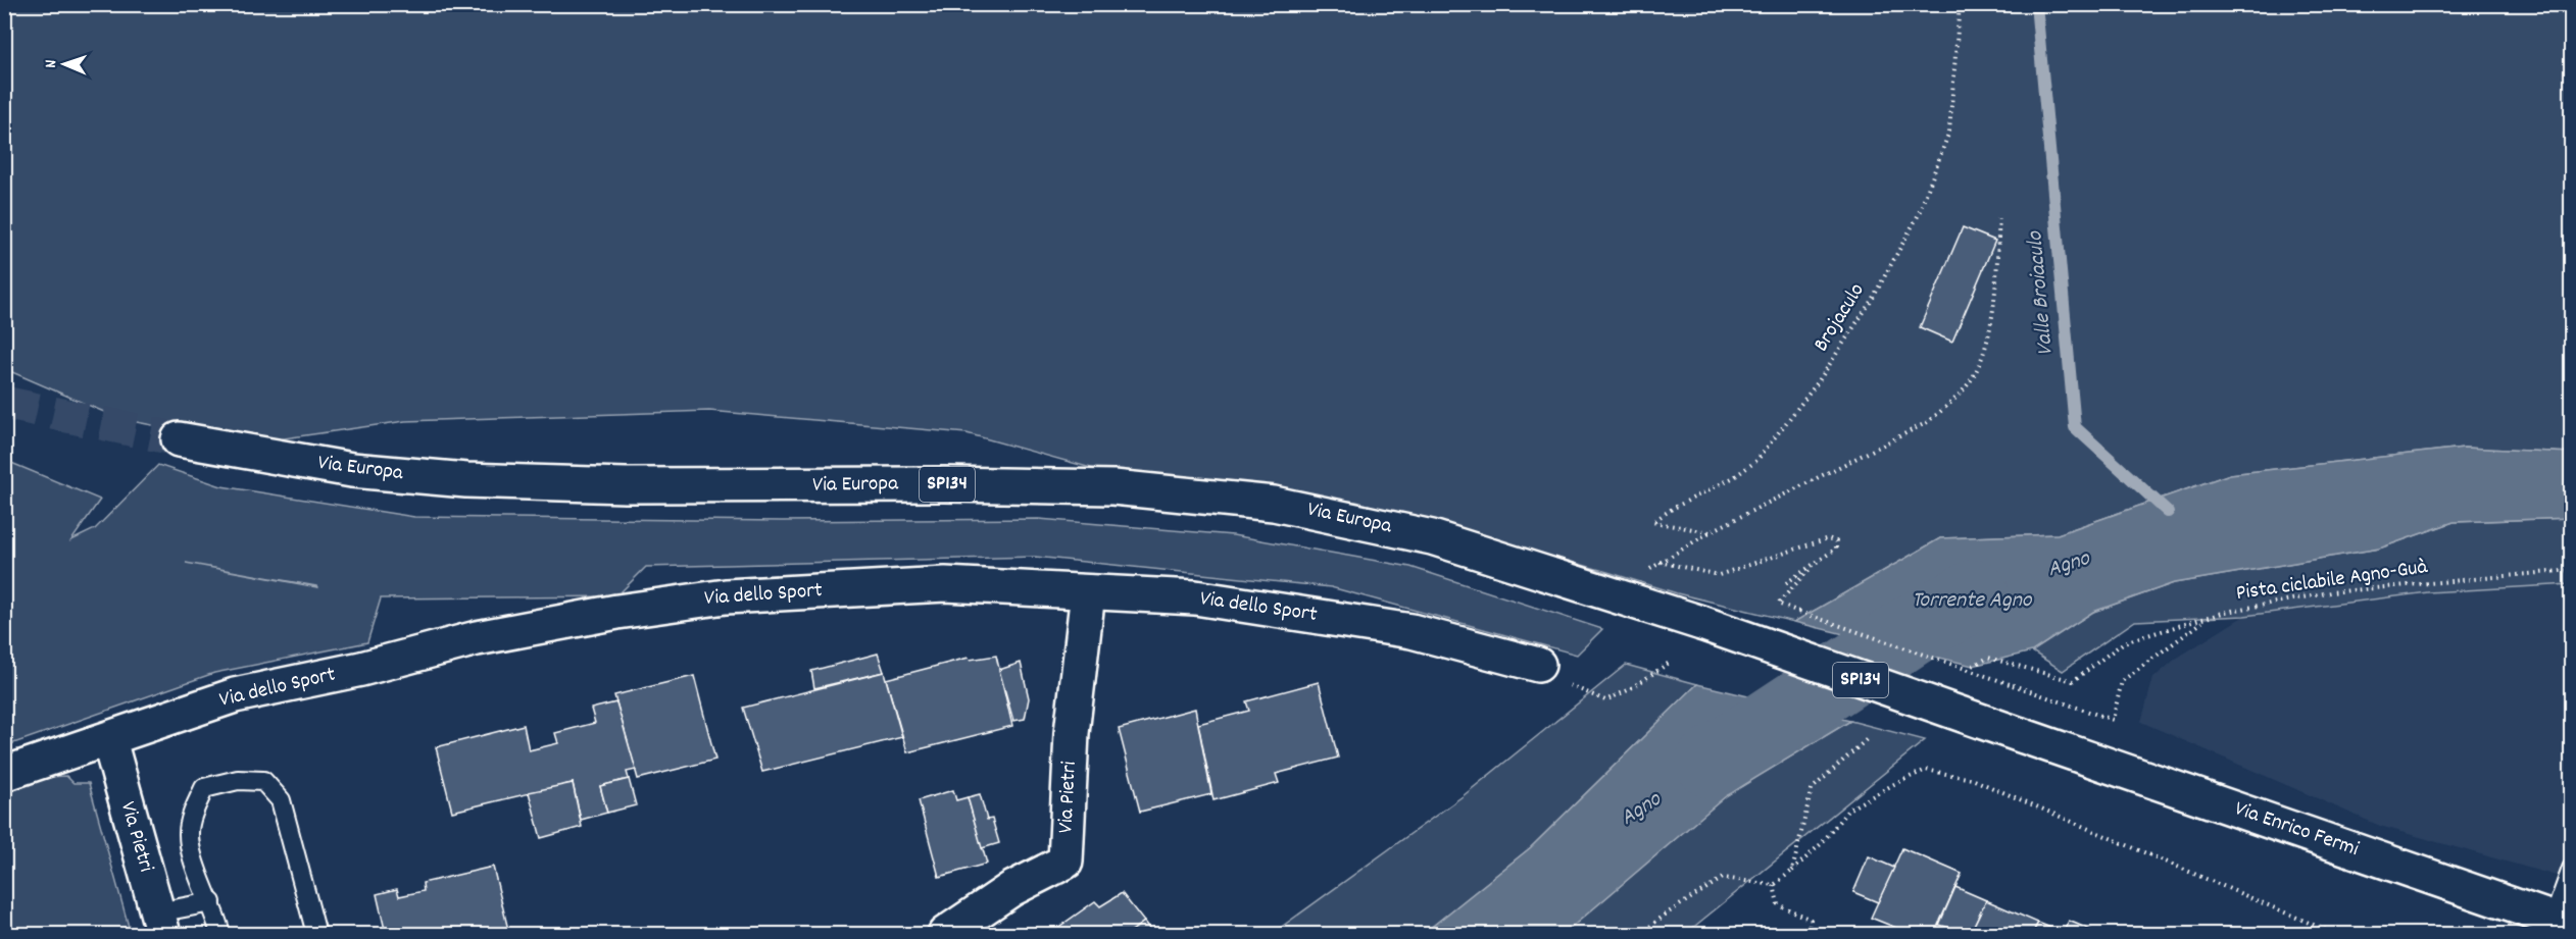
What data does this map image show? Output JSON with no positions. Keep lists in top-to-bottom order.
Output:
{
  "streets": {
    "main road": [
      "Via Europa",
      "SP134",
      "Via dello Sport",
      "Via Pietri",
      "Via Enrico Fermi"
    ],
    "path": ["Brojaculo", "Pista ciclabile Agno-Guà"]
  },
  "crossings": [
    ["Via Europa", "Via Enrico Fermi"],
    ["Via dello Sport", "Via Pietri"]
  ],
  "water": ["Valle Broiaculo", "Agno", "Torrente Agno"],
  "north": "left"
}
